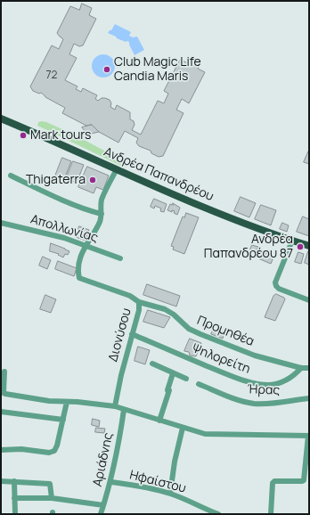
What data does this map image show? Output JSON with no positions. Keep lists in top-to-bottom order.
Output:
{
  "streets": {
    "main road": ["Ανδρέα Παπανδρέου"],
    "street": [
      "Απολλωνίας",
      "Προμηθέα",
      "Διονύσου",
      "Ψηλορείτη",
      "Ήρας",
      "Αριάδνης",
      "Ηφαίστου"
    ]
  },
  "crossings": [
    ["Ανδρέα Παπανδρέου", "Διονύσου"],
    ["Απολλωνίας", "Διονύσου"],
    ["Προμηθέα", "Διονύσου"],
    ["Προμηθέα", "Ψηλορείτη"],
    ["Διονύσου", "Ψηλορείτη"],
    ["Αριάδνης", "Ηφαίστου"]
  ],
  "places": [
    "Club Magic Life Candia Maris",
    "Mark tours",
    "Thigaterra",
    "Ανδρέα Παπανδρέου 87"
  ],
  "house_numbers": ["72"]
}
